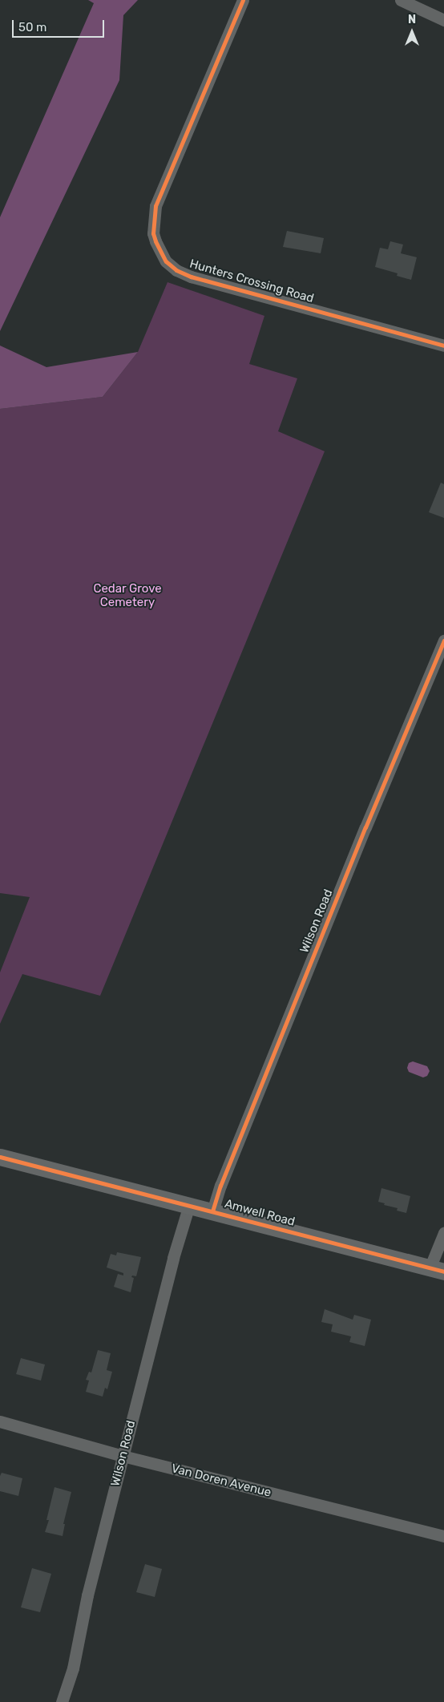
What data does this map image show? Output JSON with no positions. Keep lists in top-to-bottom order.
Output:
{
  "streets": {
    "main road": ["Amwell Road"],
    "street": ["Hunters Crossing Road", "Wilson Road", "Van Doren Avenue"]
  },
  "crossings": [
    ["Wilson Road", "Amwell Road"],
    ["Wilson Road", "Van Doren Avenue"]
  ],
  "parks": ["Cedar Grove Cemetery"],
  "scale_bar": "50 m",
  "north": "top"
}
